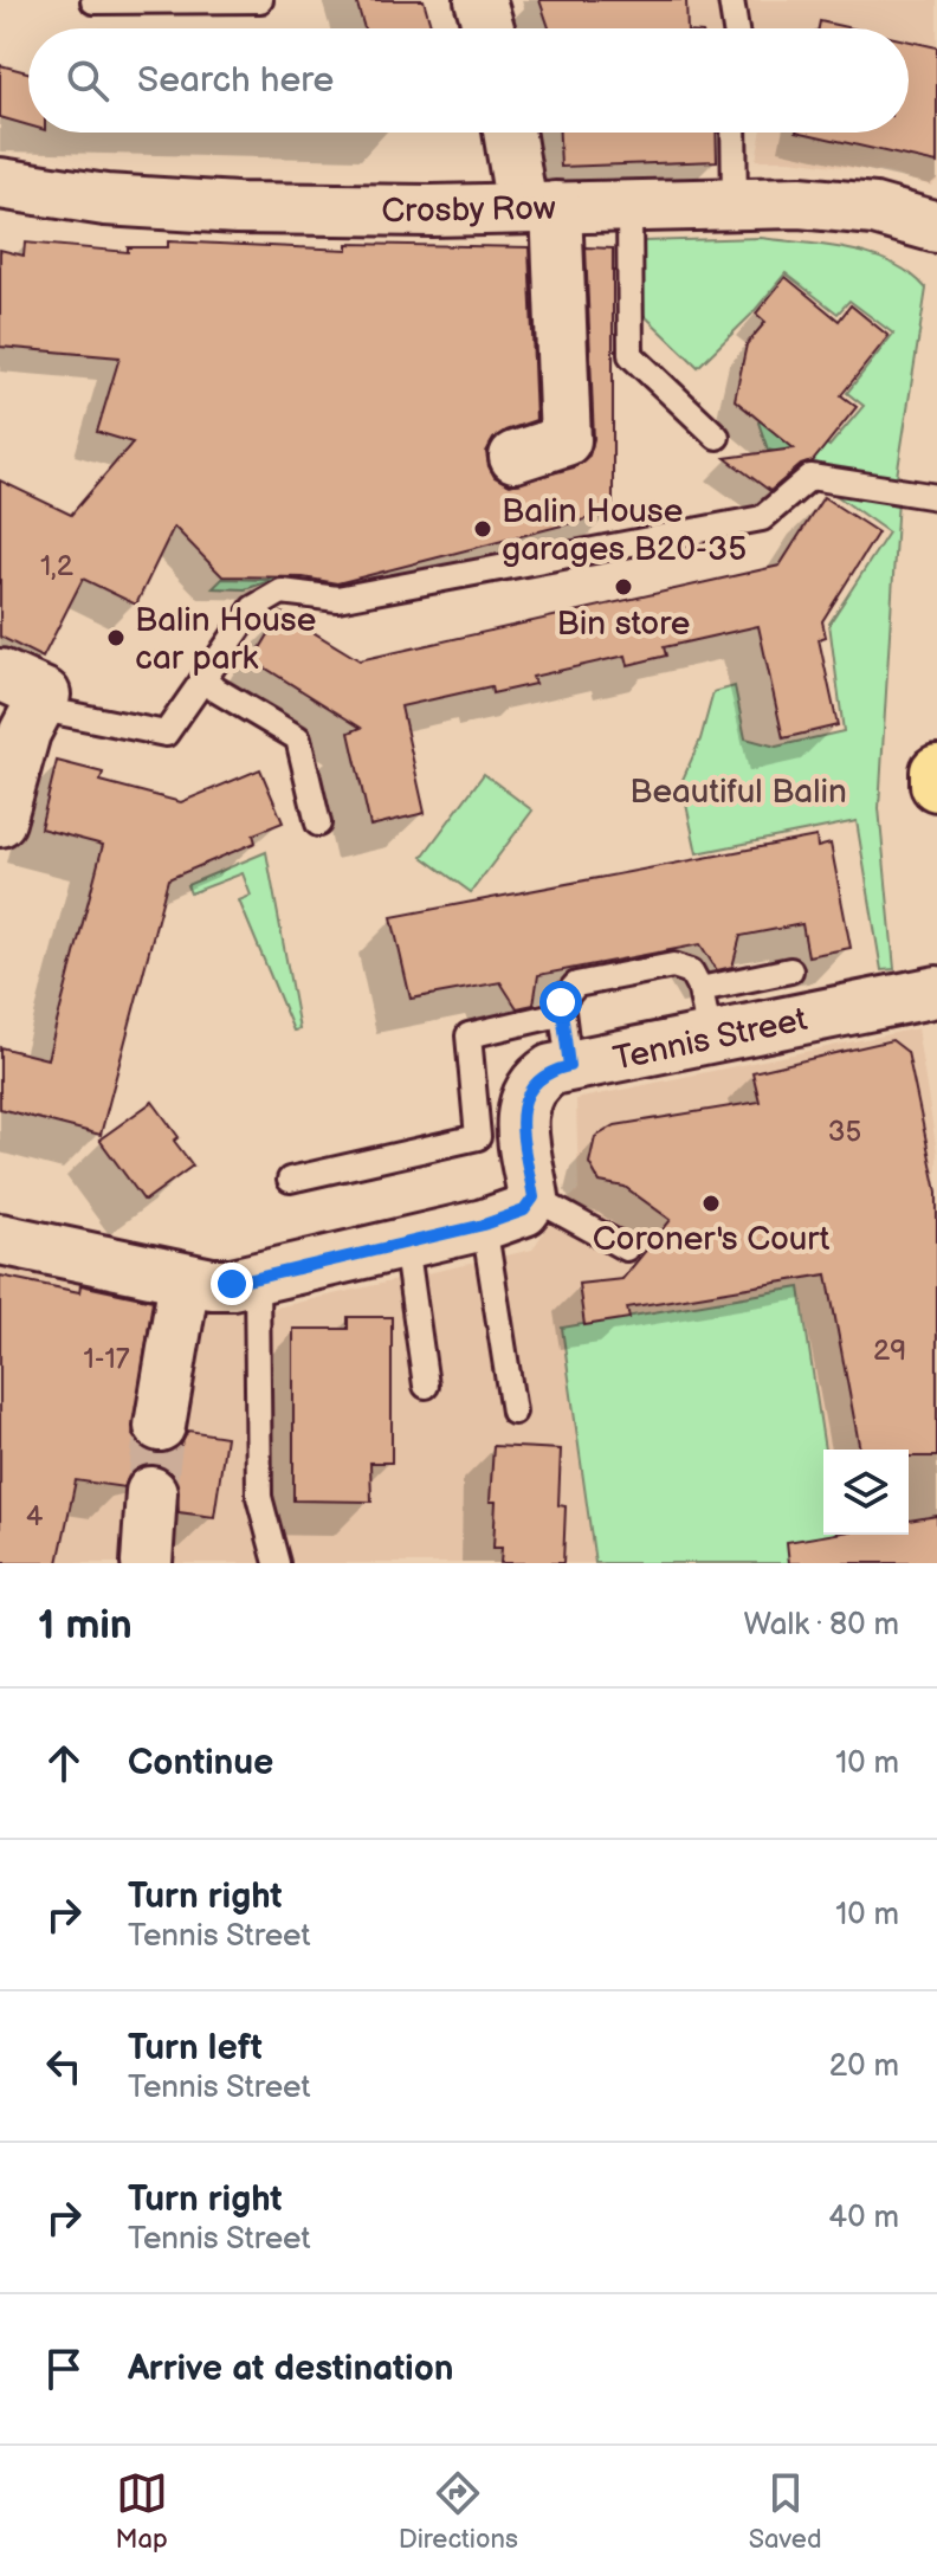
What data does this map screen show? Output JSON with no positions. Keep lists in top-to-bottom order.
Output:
{
  "streets": {
    "street": ["Crosby Row", "Tennis Street"]
  },
  "parks": ["Beautiful Balin"],
  "places": [
    "Balin House garages B20-35",
    "Bin store",
    "Balin House car park",
    "Coroner's Court"
  ],
  "house_numbers": [
    "1,2",
    "35",
    "29",
    "1-17",
    "4"
  ],
  "page": {
    "search": "Search here",
    "heading": ["1 min", "Walk · 80 m"],
    "list": [
      ["Continue", "10 m"],
      ["Turn right", "Tennis Street", "10 m"],
      ["Turn left", "Tennis Street", "20 m"],
      ["Turn right", "Tennis Street", "40 m"],
      "Arrive at destination"
    ],
    "nav": ["Map", "Directions", "Saved"]
  }
}
